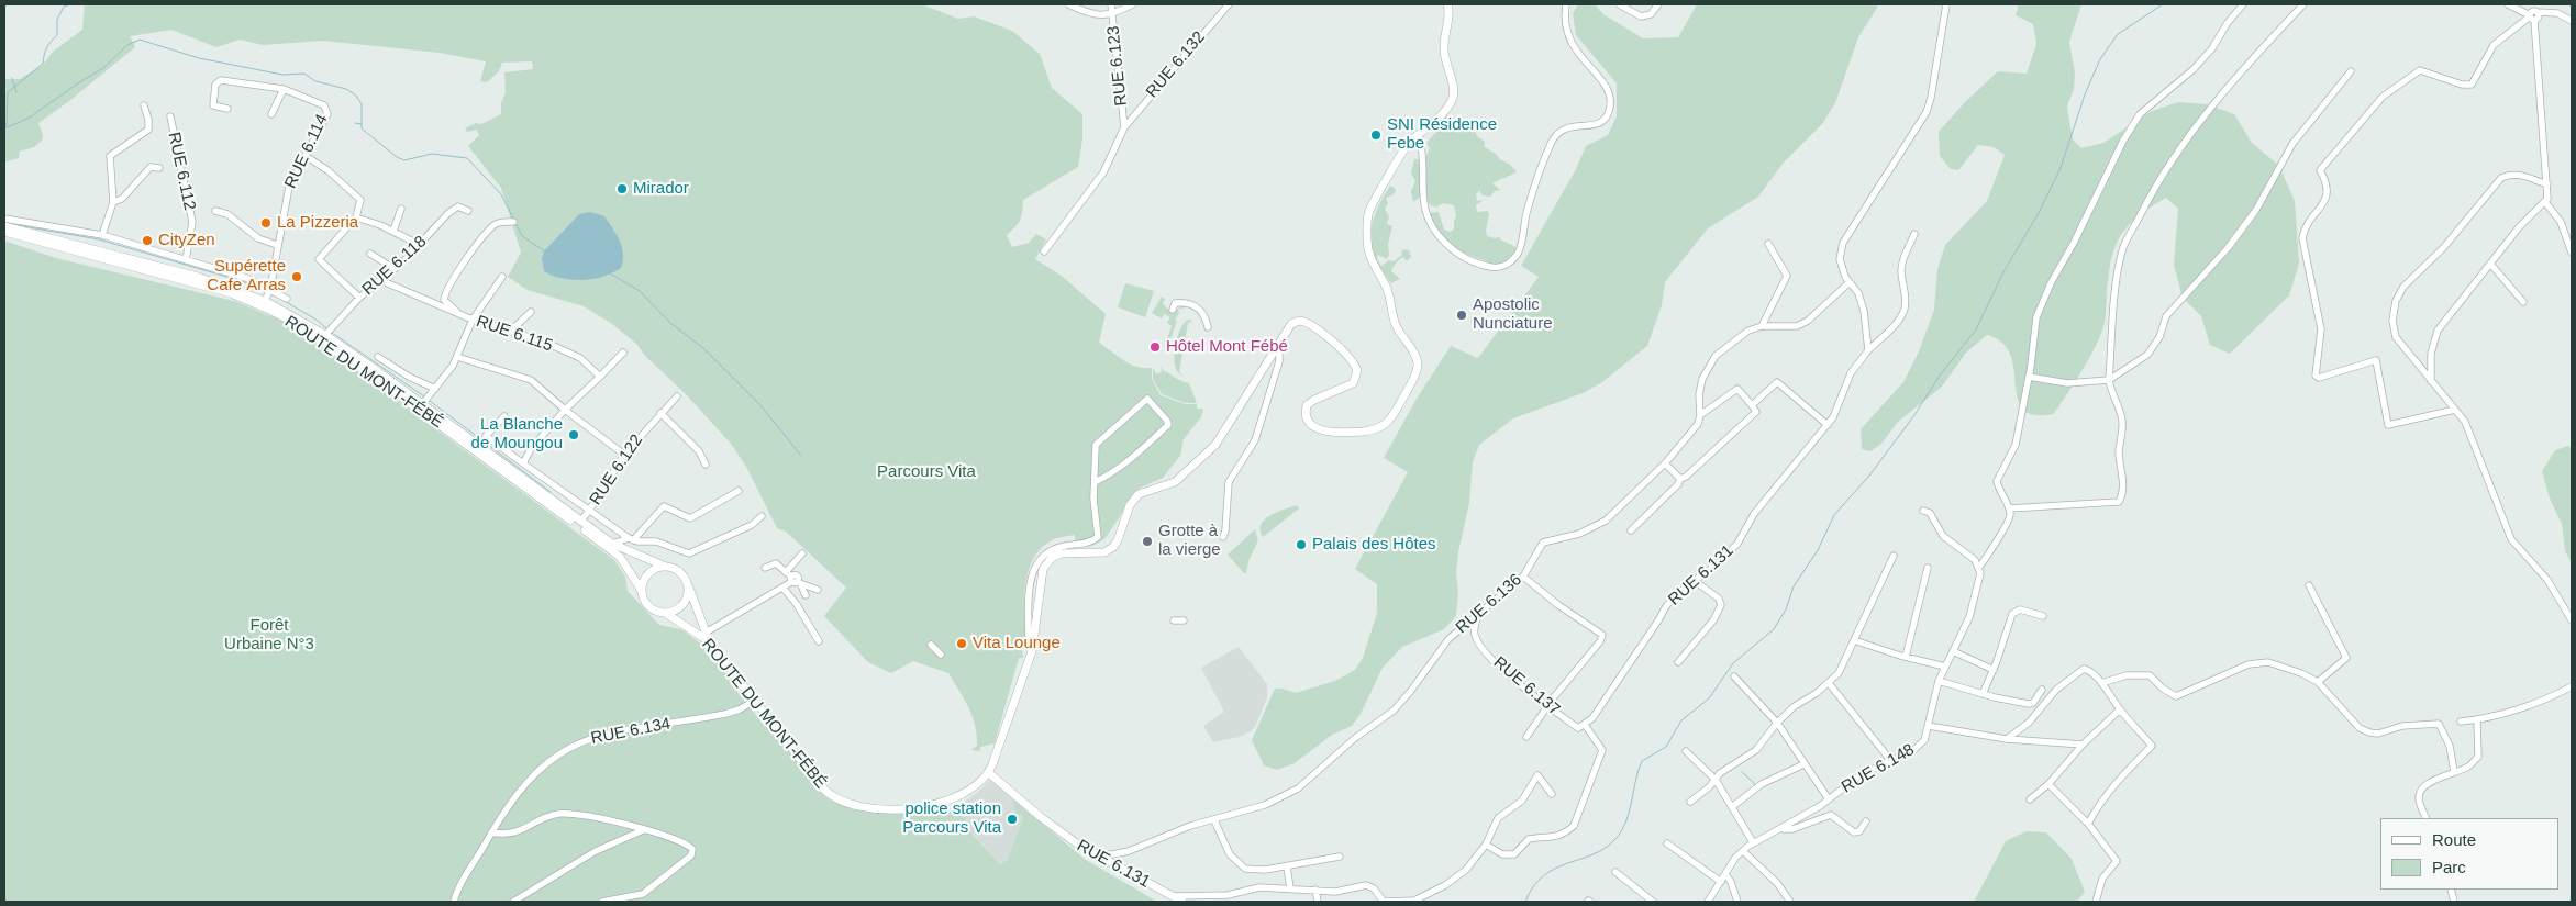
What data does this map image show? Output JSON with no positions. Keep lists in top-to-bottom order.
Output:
{
  "streets": {
    "street": [
      "RUE 6.132",
      "RUE 6.123",
      "RUE 6.114",
      "RUE 6.112",
      "RUE 6.118",
      "RUE 6.115",
      "ROUTE DU MONT-FÉBÉ",
      "RUE 6.122",
      "RUE 6.131",
      "RUE 6.136",
      "RUE 6.137",
      "RUE 6.134",
      "RUE 6.148"
    ]
  },
  "crossings": [
    ["RUE 6.132", "RUE 6.123"],
    ["RUE 6.114", "ROUTE DU MONT-FÉBÉ"],
    ["RUE 6.118", "RUE 6.115"],
    ["RUE 6.118", "ROUTE DU MONT-FÉBÉ"],
    ["ROUTE DU MONT-FÉBÉ", "RUE 6.122"],
    ["ROUTE DU MONT-FÉBÉ", "RUE 6.131"],
    ["ROUTE DU MONT-FÉBÉ", "RUE 6.134"],
    ["RUE 6.131", "RUE 6.136"],
    ["RUE 6.131", "RUE 6.137"],
    ["RUE 6.136", "RUE 6.137"]
  ],
  "parks": ["Parcours Vita", "Forêt Urbaine N°3"],
  "places": [
    "SNI Résidence Febe",
    "Mirador",
    "La Pizzeria",
    "CityZen",
    "Supérette Cafe Arras",
    "Apostolic Nunciature",
    "Hôtel Mont Fébé",
    "La Blanche de Moungou",
    "Grotte à la vierge",
    "Palais des Hôtes",
    "Vita Lounge",
    "police station Parcours Vita"
  ],
  "legend": ["Route", "Parc"]
}
